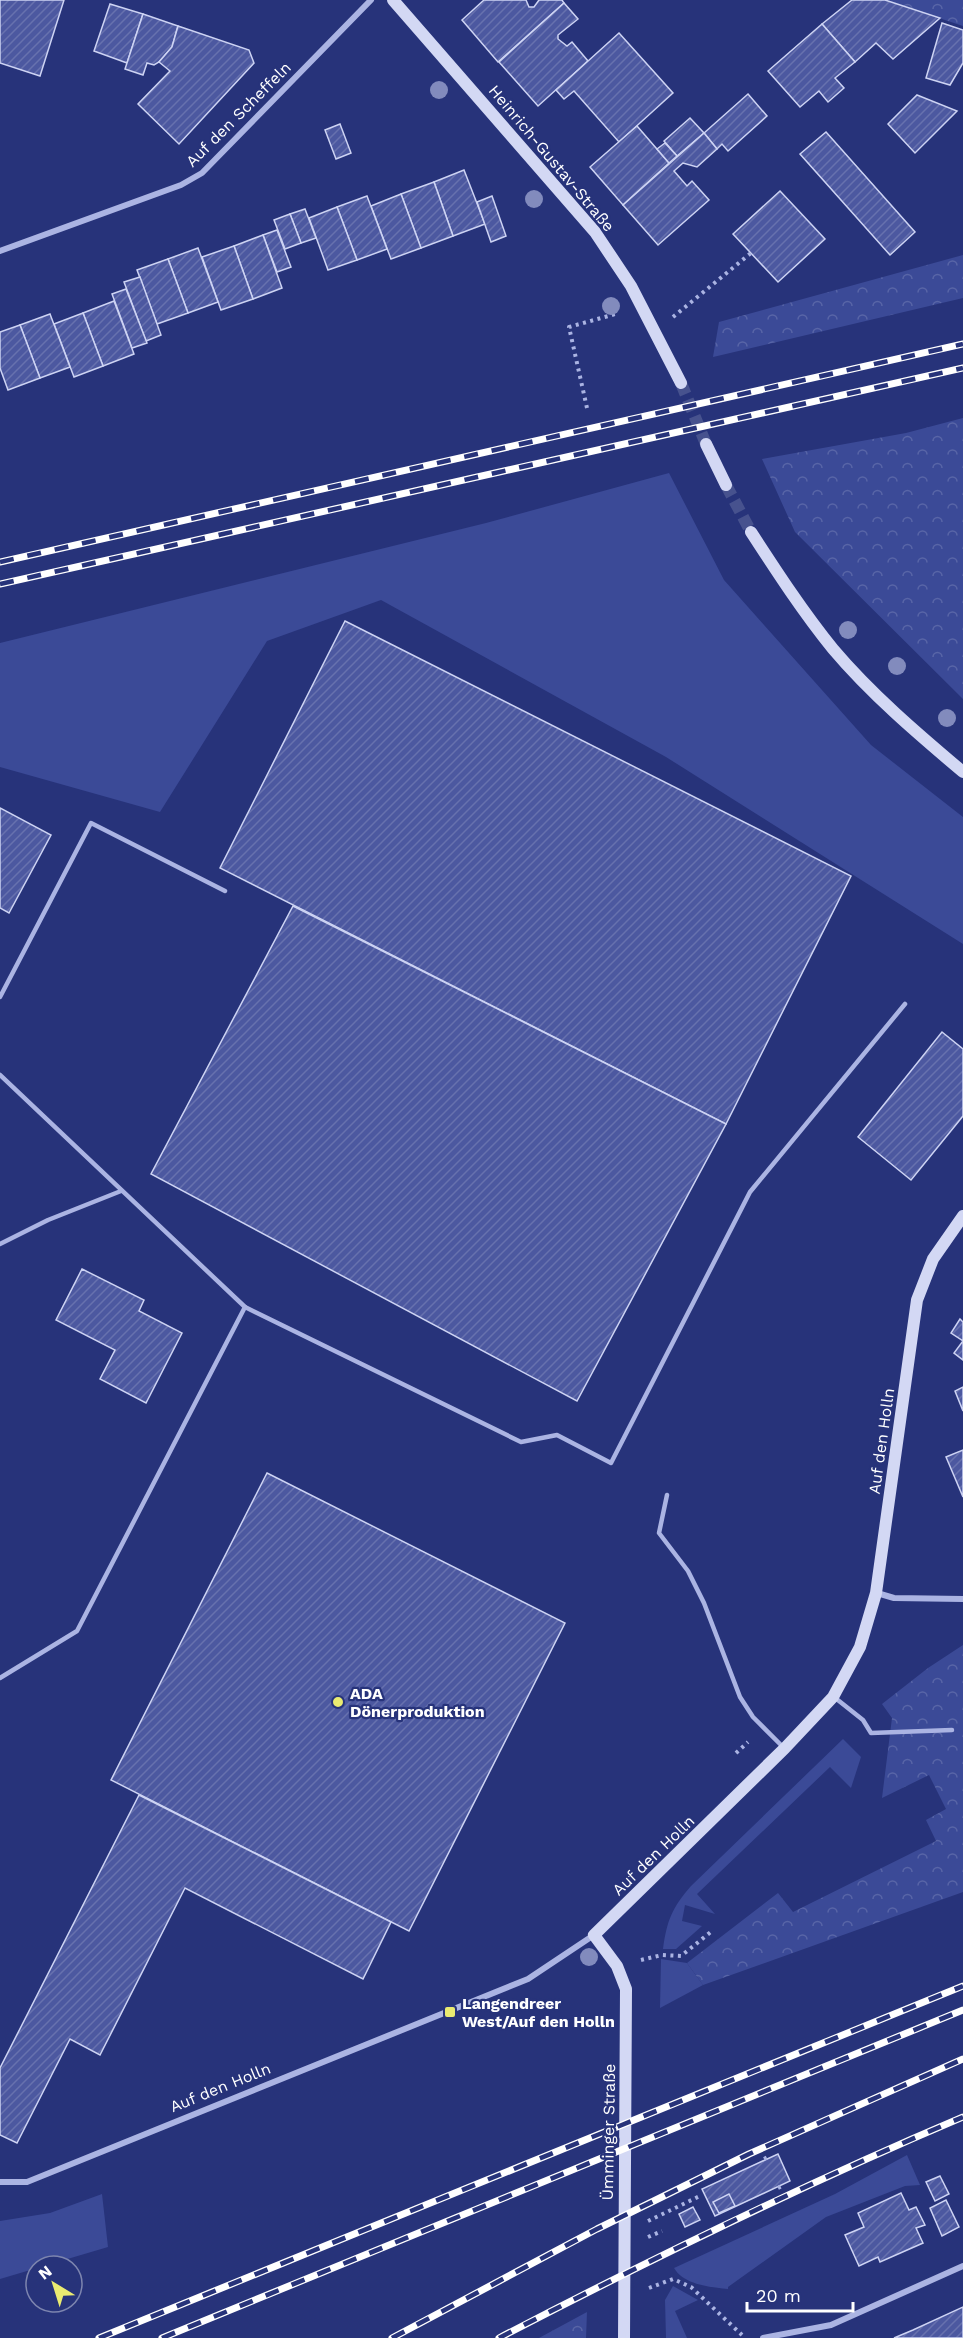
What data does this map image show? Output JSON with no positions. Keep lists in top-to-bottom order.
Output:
{
  "streets": {
    "street": [
      "Auf den Scheffeln",
      "Heinrich-Gustav-Straße",
      "Auf den Holln",
      "Ümminger Straße"
    ]
  },
  "crossings": [
    ["Auf den Holln", "Ümminger Straße"]
  ],
  "places": {
    "other": ["ADA Dönerproduktion"],
    "transit": ["Langendreer West/Auf den Holln"]
  },
  "scale_bar": "20 m",
  "north": "top left"
}
